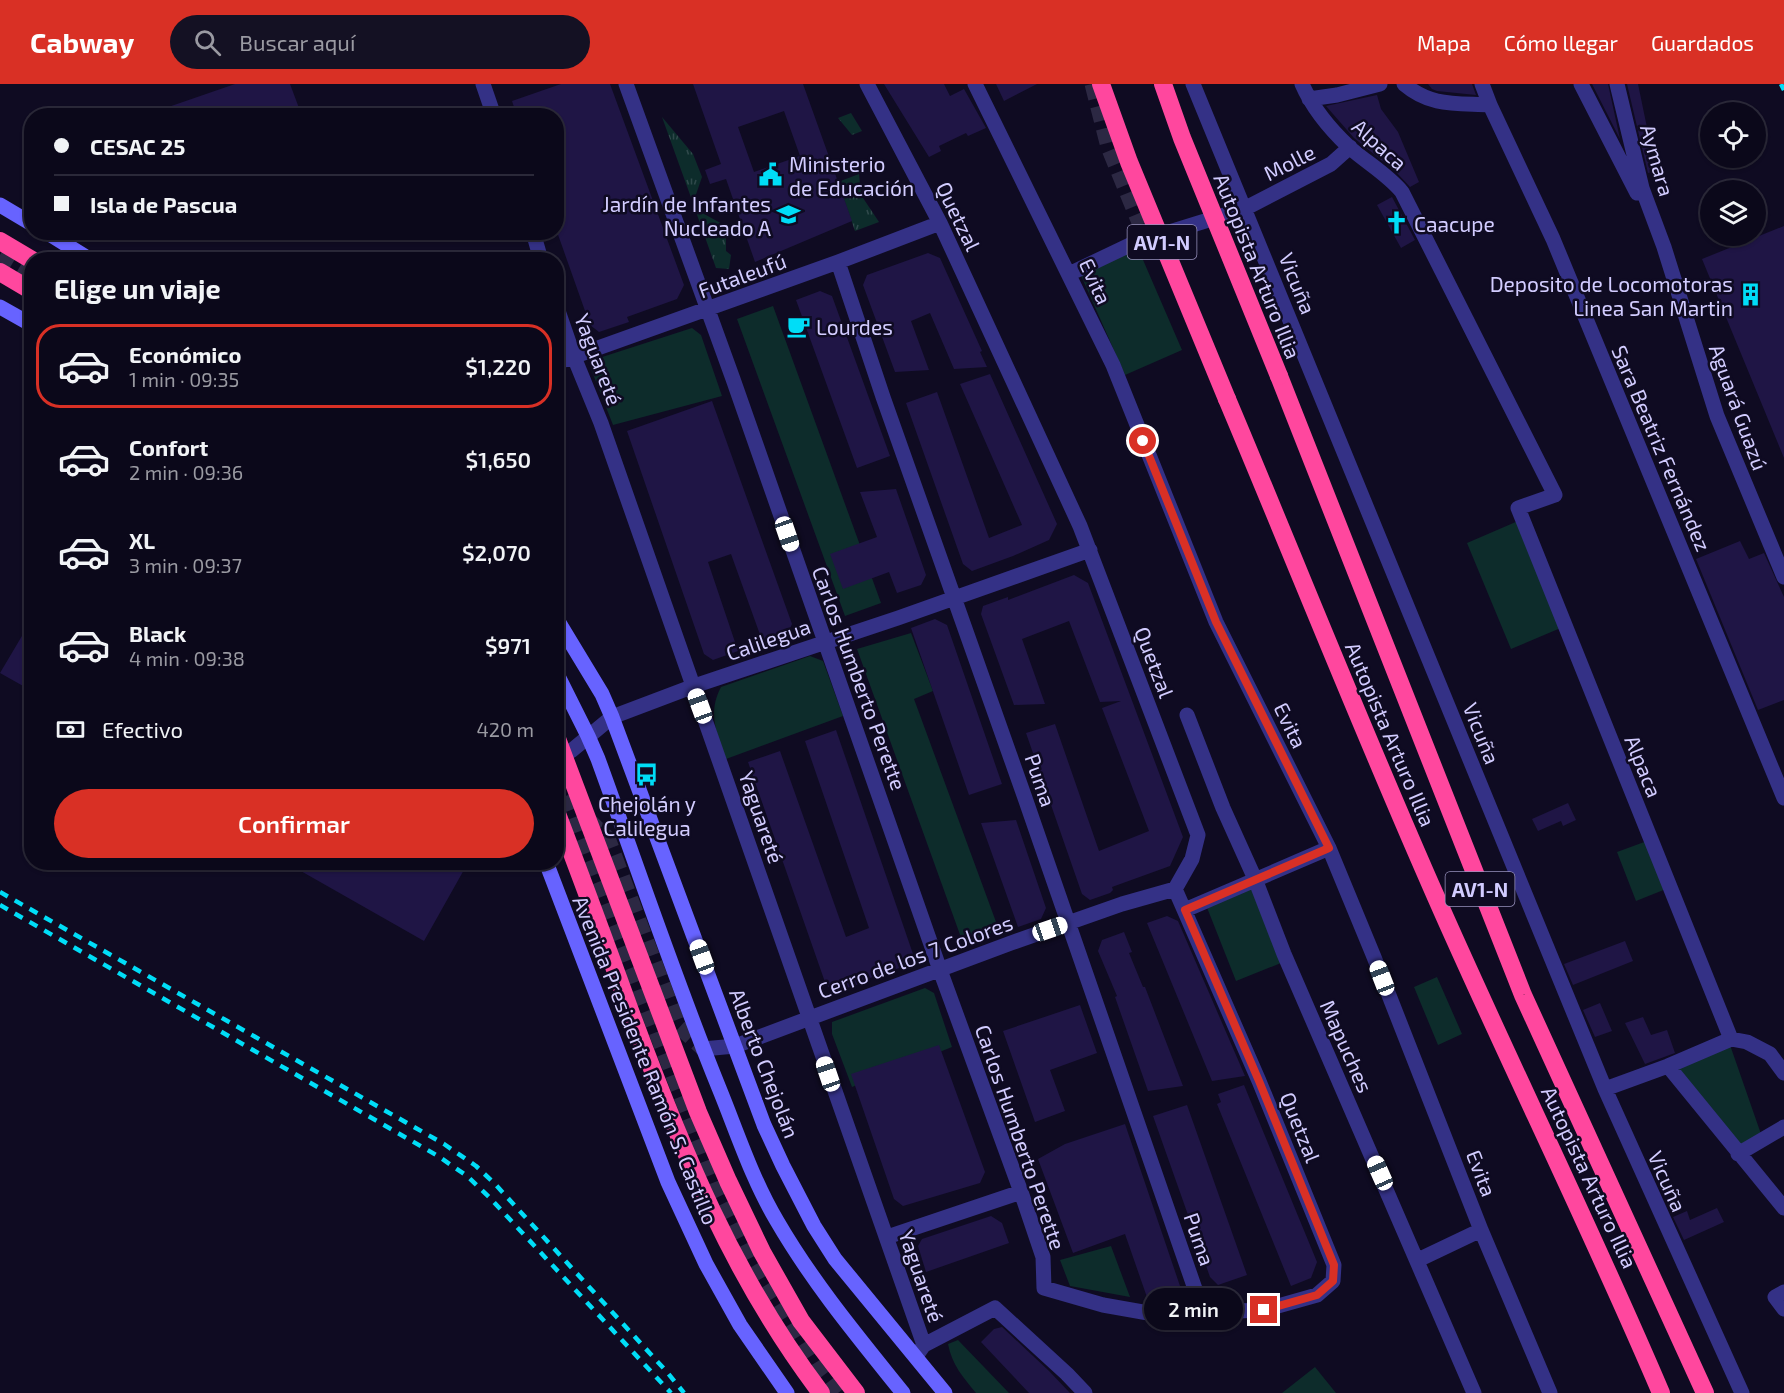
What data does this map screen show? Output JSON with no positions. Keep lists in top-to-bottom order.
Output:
{
  "streets": {
    "highway": ["AV1-N", "Autopista Arturo Illia"],
    "main road": ["Avenida Presidente Ramón S. Castillo", "Alberto Chejolán"],
    "street": [
      "Alpaca",
      "Aymara",
      "Molle",
      "Quetzal",
      "Futaleufú",
      "Evita",
      "Vicuña",
      "Yaguareté",
      "Aguará Guazú",
      "Sara Beatriz Fernández",
      "Calilegua",
      "Carlos Humberto Perette",
      "Puma",
      "Cerro de los 7 Colores",
      "Mapuches"
    ]
  },
  "crossings": [
    ["Alpaca", "Molle"],
    ["Aymara", "Aguará Guazú"],
    ["Molle", "Evita"],
    ["Molle", "Vicuña"],
    ["Quetzal", "Futaleufú"],
    ["Quetzal", "Calilegua"],
    ["Quetzal", "Carlos Humberto Perette"],
    ["Quetzal", "Puma"],
    ["Quetzal", "Cerro de los 7 Colores"],
    ["Futaleufú", "Yaguareté"],
    ["Futaleufú", "Carlos Humberto Perette"],
    ["Futaleufú", "Puma"],
    ["Yaguareté", "Calilegua"],
    ["Yaguareté", "Cerro de los 7 Colores"],
    ["Yaguareté", "Alberto Chejolán"],
    ["Calilegua", "Carlos Humberto Perette"],
    ["Calilegua", "Puma"],
    ["Calilegua", "Alberto Chejolán"],
    ["Carlos Humberto Perette", "Puma"],
    ["Carlos Humberto Perette", "Cerro de los 7 Colores"],
    ["Puma", "Cerro de los 7 Colores"],
    ["Cerro de los 7 Colores", "Alberto Chejolán"]
  ],
  "places": {
    "public building": ["Ministerio de Educación"],
    "school or university": ["Jardín de Infantes Nucleado A"],
    "church": ["Caacupe"],
    "building": ["Deposito de Locomotoras Linea San Martin"],
    "cafe": ["Lourdes"],
    "bus stop": ["Chejolán y Calilegua"]
  },
  "page": {
    "header": "Cabway",
    "search": "Buscar aquí",
    "nav": ["Mapa", "Cómo llegar", "Guardados"],
    "banner": ["CESAC 25", "Isla de Pascua"],
    "heading": "Elige un viaje",
    "list": [
      {
        "name": "Económico",
        "note": "1 min · 09:35",
        "value": "$1,220"
      },
      {
        "name": "Confort",
        "note": "2 min · 09:36",
        "value": "$1,650"
      },
      {
        "name": "XL",
        "note": "3 min · 09:37",
        "value": "$2,070"
      },
      {
        "name": "Black",
        "note": "4 min · 09:38",
        "value": "$971"
      }
    ],
    "pay": ["Efectivo", "420 m"],
    "buttons": "Confirmar",
    "bubble": "2 min"
  }
}
